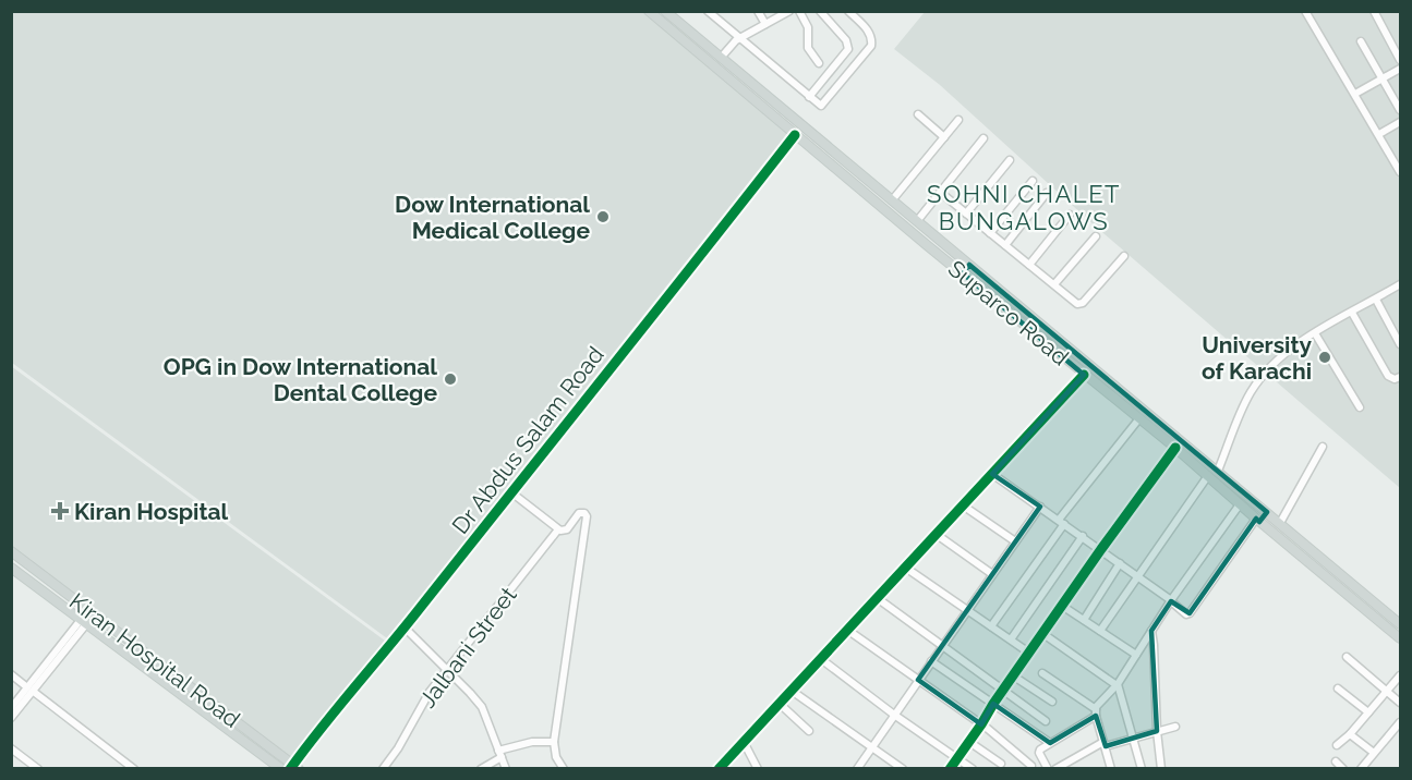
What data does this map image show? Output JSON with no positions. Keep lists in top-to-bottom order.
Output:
{
  "streets": {
    "main road": ["Suparco Road", "Kiran Hospital Road"],
    "street": ["Dr Abdus Salam Road", "Jalbani Street"]
  },
  "crossings": [
    ["Suparco Road", "Dr Abdus Salam Road"],
    ["Dr Abdus Salam Road", "Kiran Hospital Road"]
  ],
  "districts": ["SOHNI CHALET BUNGALOWS"],
  "places": {
    "other": ["Dow International Medical College", "University of Karachi", "OPG in Dow International Dental College"],
    "health": ["Kiran Hospital"]
  }
}
